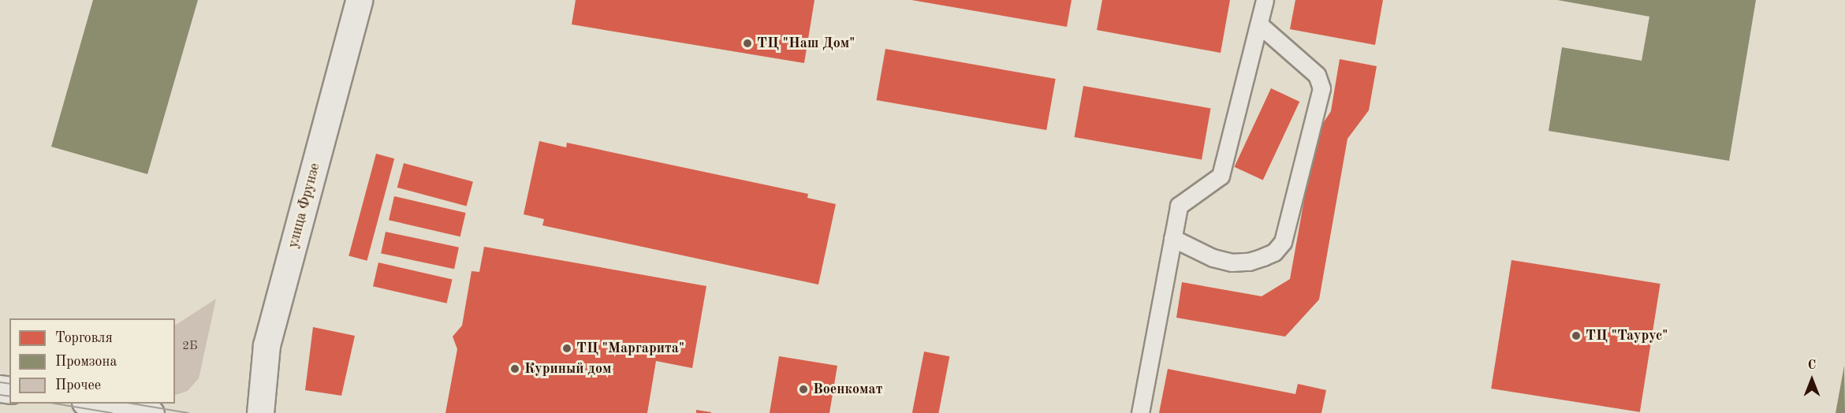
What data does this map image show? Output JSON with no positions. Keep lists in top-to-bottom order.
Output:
{
  "streets": {
    "street": ["улица Фрунзе"]
  },
  "places": [
    "ТЦ \"Наш Дом\"",
    "ТЦ \"Таурус\"",
    "ТЦ \"Маргарита\"",
    "Куриный дом",
    "Военкомат"
  ],
  "house_numbers": ["2Б"],
  "legend": ["Торговля", "Промзона", "Прочее"],
  "north": "top"
}
